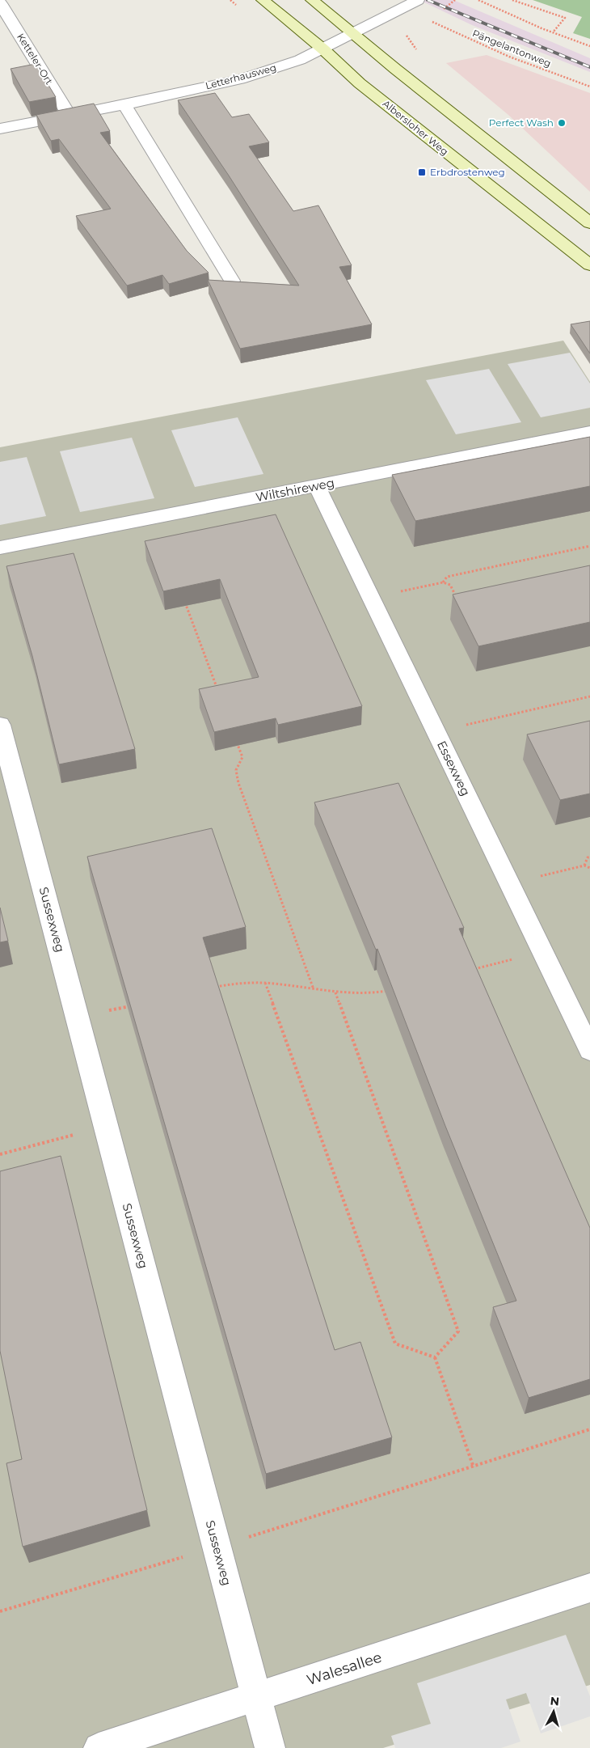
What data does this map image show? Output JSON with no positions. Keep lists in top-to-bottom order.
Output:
{
  "streets": {
    "main road": ["Albersloher Weg"],
    "street": [
      "Ketteler-Ort",
      "Letterhausweg",
      "Wiltshireweg",
      "Essexweg",
      "Sussexweg",
      "Walesallee"
    ],
    "path": ["Pängelantonweg"]
  },
  "crossings": [
    ["Ketteler-Ort", "Letterhausweg"],
    ["Letterhausweg", "Albersloher Weg"],
    ["Wiltshireweg", "Essexweg"],
    ["Sussexweg", "Walesallee"]
  ],
  "places": {
    "other": ["Perfect Wash"],
    "transit": ["Erbdrostenweg"]
  },
  "north": "top"
}
